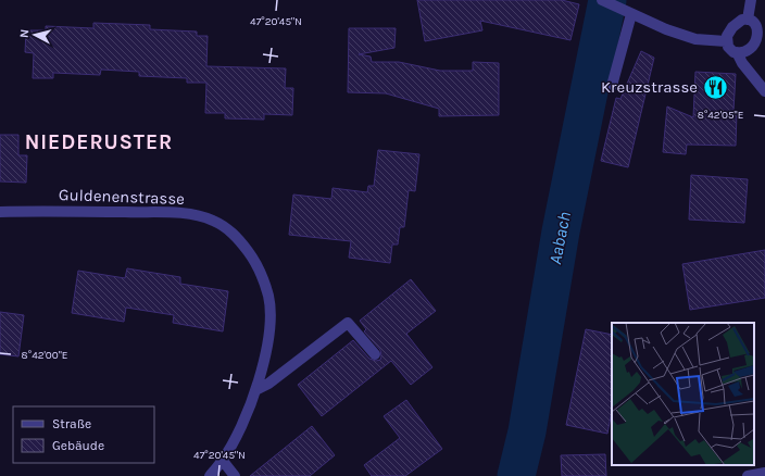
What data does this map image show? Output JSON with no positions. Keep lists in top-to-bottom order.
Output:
{
  "streets": {
    "street": ["Guldenenstrasse"]
  },
  "districts": ["NIEDERUSTER"],
  "water": ["Aabach"],
  "places": {
    "restaurant": ["Kreuzstrasse"]
  },
  "legend": ["Straße", "Gebäude"],
  "north": "left",
  "coordinates": ["47°20'45\"N", "8°42'05\"E", "8°42'00\"E"]
}
